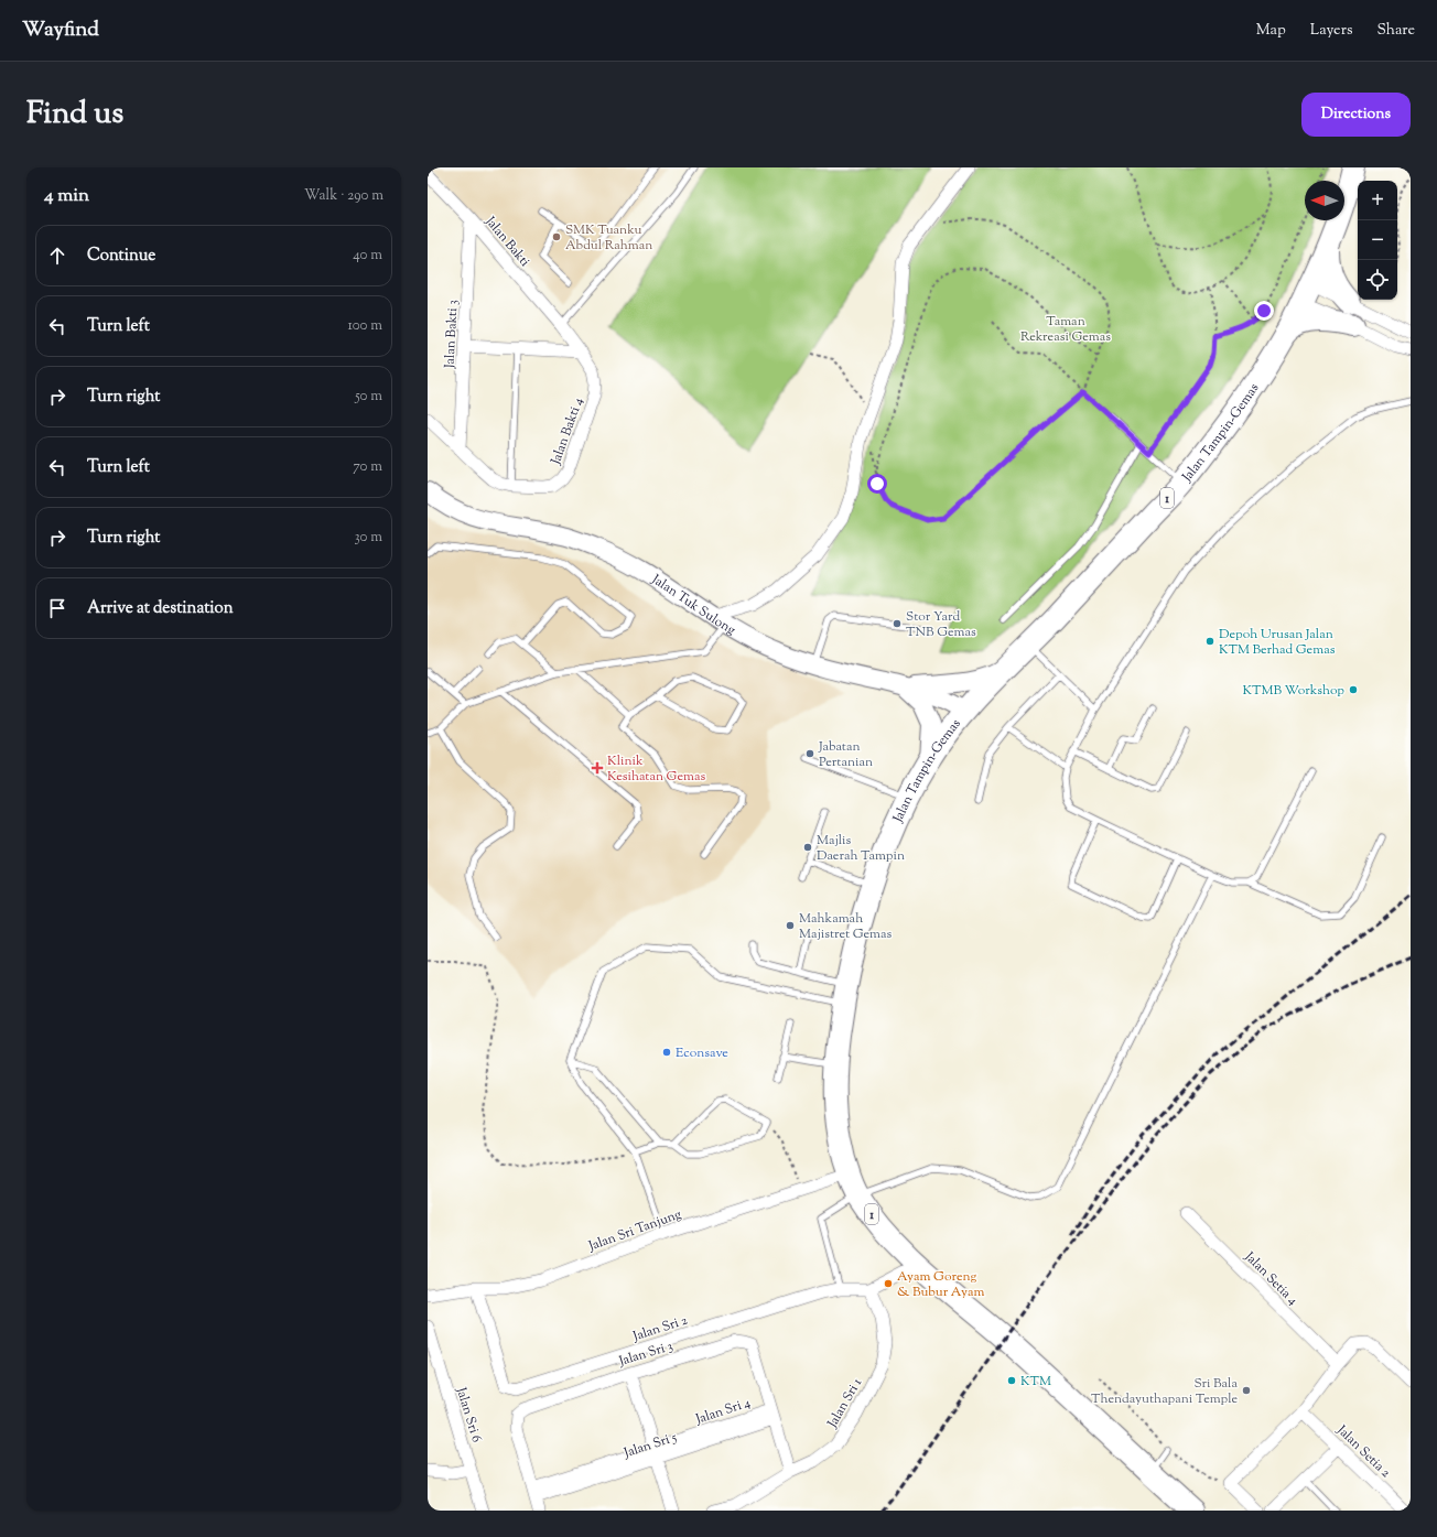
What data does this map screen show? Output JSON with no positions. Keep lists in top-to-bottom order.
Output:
{
  "streets": {
    "highway": ["Jalan Tampin-Gemas", "1"],
    "street": [
      "Jalan Bakti",
      "Jalan Bakti 3",
      "Jalan Bakti 4",
      "Jalan Tuk Sulong",
      "Jalan Sri Tanjung",
      "Jalan Setia 4",
      "Jalan Sri 2",
      "Jalan Sri 3",
      "Jalan Sri 1",
      "Jalan Sri 6",
      "Jalan Sri 5",
      "Jalan Setia 2"
    ]
  },
  "crossings": [
    ["Jalan Bakti", "Jalan Bakti 3"],
    ["Jalan Bakti", "Jalan Bakti 4"],
    ["Jalan Bakti 3", "Jalan Bakti 4"],
    ["Jalan Tampin-Gemas", "Jalan Tuk Sulong"],
    ["Jalan Tampin-Gemas", "Jalan Sri Tanjung"],
    ["Jalan Tampin-Gemas", "Jalan Sri 2"],
    ["Jalan Sri Tanjung", "Jalan Sri 2"],
    ["Jalan Sri 2", "Jalan Sri 1"],
    ["Jalan Sri 3", "Jalan Sri 1"],
    ["Jalan Sri 3", "Jalan Sri 5"]
  ],
  "parks": ["Taman Rekreasi Gemas"],
  "places": {
    "other": [
      "SMK Tuanku Abdul Rahman",
      "Stor Yard TNB Gemas",
      "Depoh Urusan Jalan KTM Berhad Gemas",
      "KTMB Workshop",
      "Jabatan Pertanian",
      "Majlis Daerah Tampin",
      "Mahkamah Majistret Gemas",
      "Econsave",
      "Ayam Goreng & Bubur Ayam",
      "KTM",
      "Sri Bala Thendayuthapani Temple"
    ],
    "health": ["Klinik Kesihatan Gemas"]
  },
  "north": "left",
  "page": {
    "header": "Wayfind",
    "nav": ["Map", "Layers", "Share"],
    "title": "Find us",
    "buttons": "Directions",
    "heading": ["4 min", "Walk · 290 m"],
    "map_buttons": ["+", "−"],
    "list": [
      ["Continue", "40 m"],
      ["Turn left", "100 m"],
      ["Turn right", "50 m"],
      ["Turn left", "70 m"],
      ["Turn right", "30 m"],
      "Arrive at destination"
    ]
  }
}
